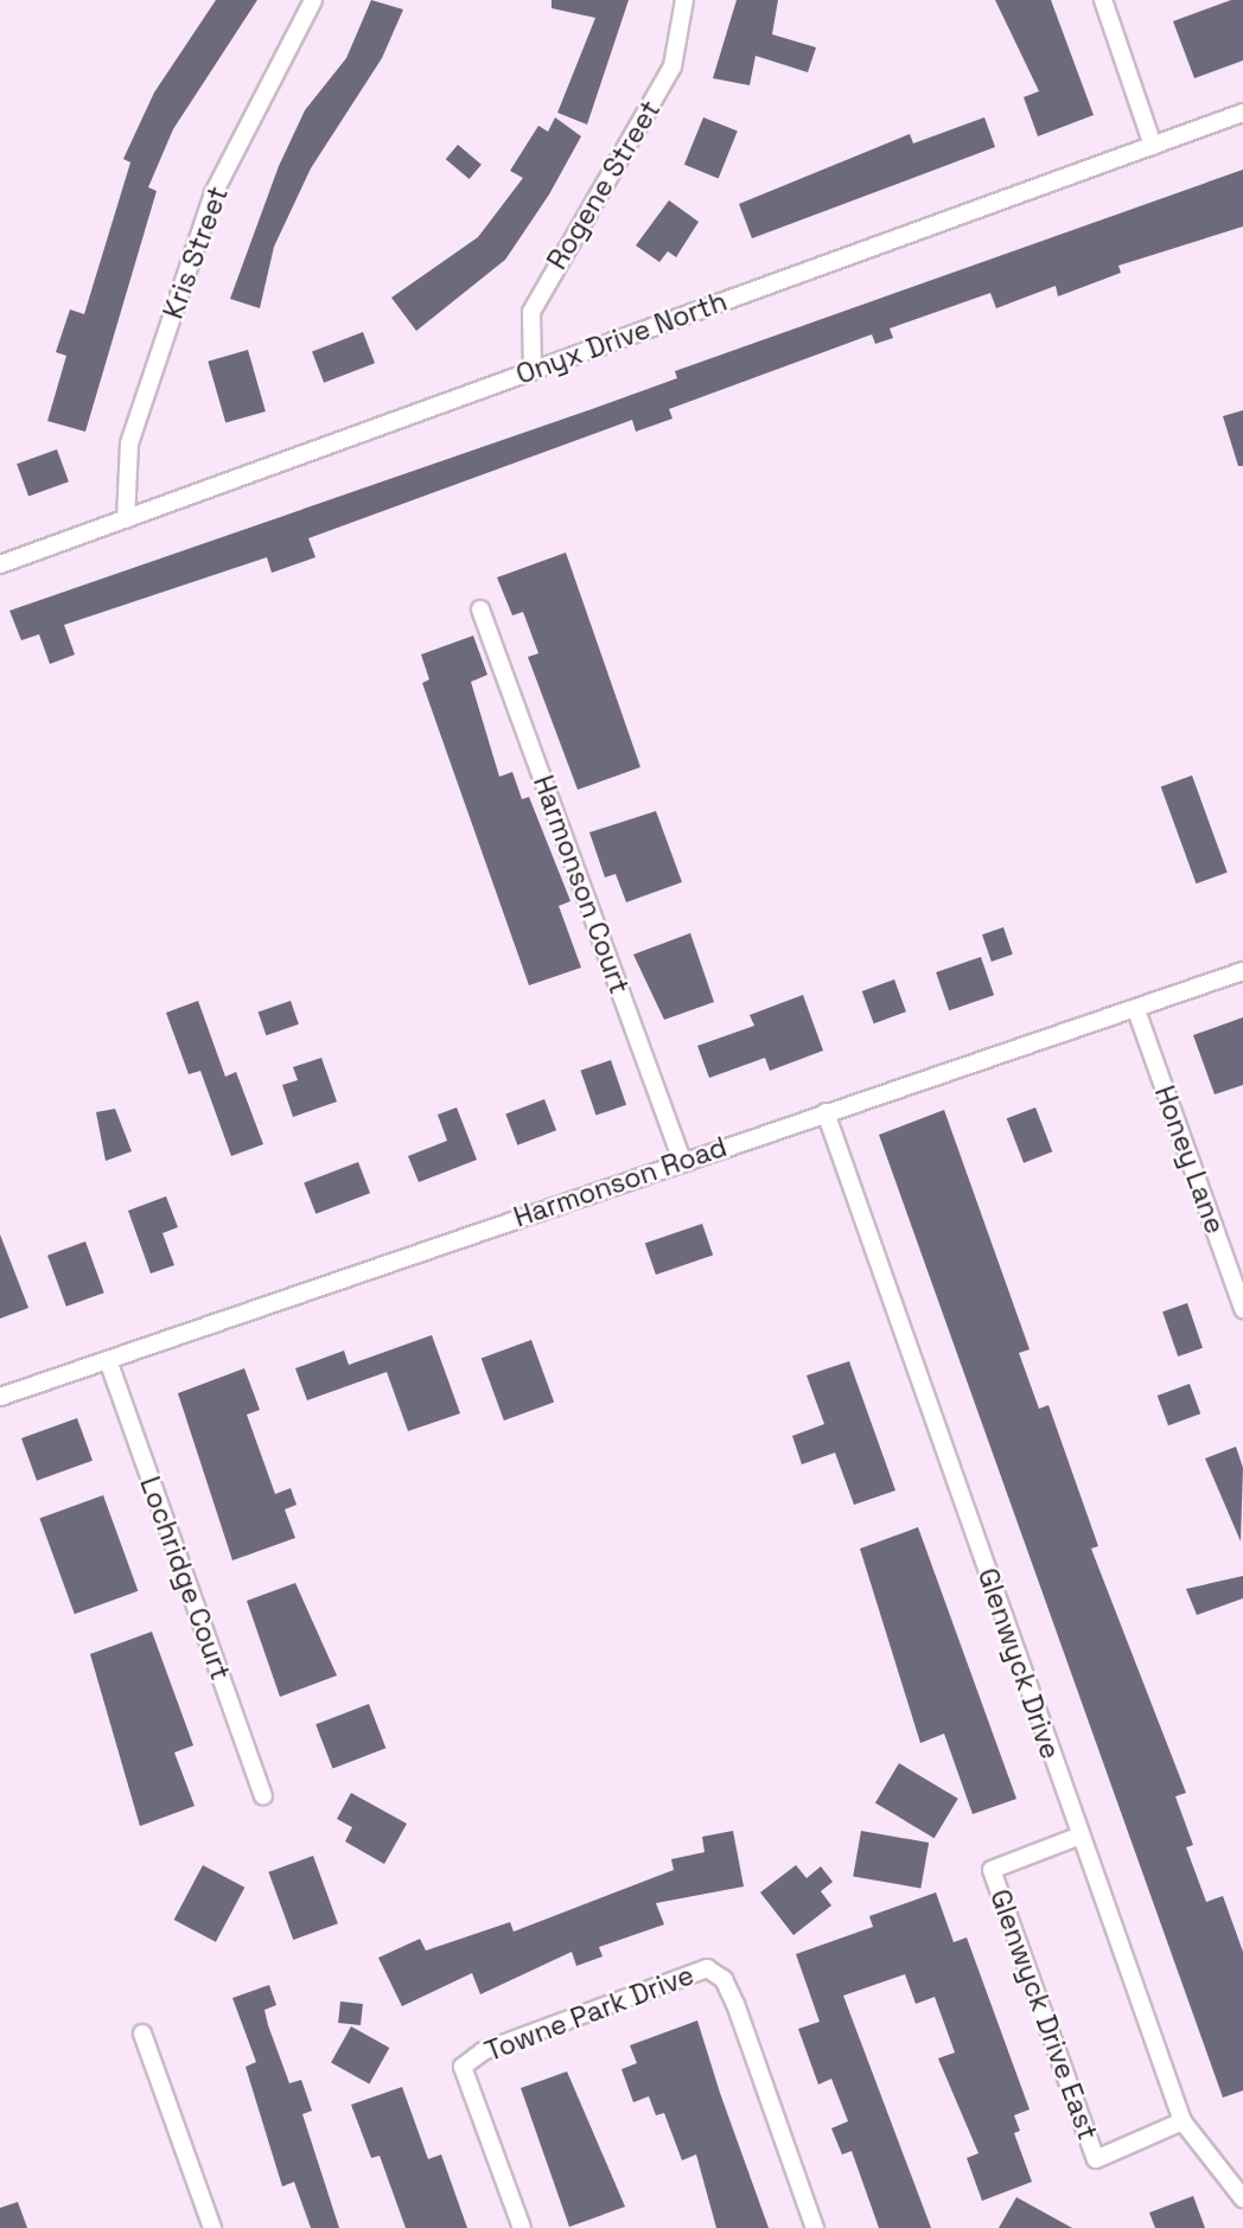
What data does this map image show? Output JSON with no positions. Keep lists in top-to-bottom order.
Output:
{
  "streets": {
    "street": [
      "Rogene Street",
      "Kris Street",
      "Onyx Drive North",
      "Harmonson Court",
      "Honey Lane",
      "Harmonson Road",
      "Lochridge Court",
      "Glenwyck Drive",
      "Towne Park Drive",
      "Glenwyck Drive East"
    ]
  },
  "crossings": [
    ["Rogene Street", "Onyx Drive North"],
    ["Kris Street", "Onyx Drive North"],
    ["Harmonson Court", "Harmonson Road"],
    ["Honey Lane", "Harmonson Road"],
    ["Harmonson Road", "Lochridge Court"],
    ["Harmonson Road", "Glenwyck Drive"],
    ["Glenwyck Drive", "Glenwyck Drive East"]
  ]
}
